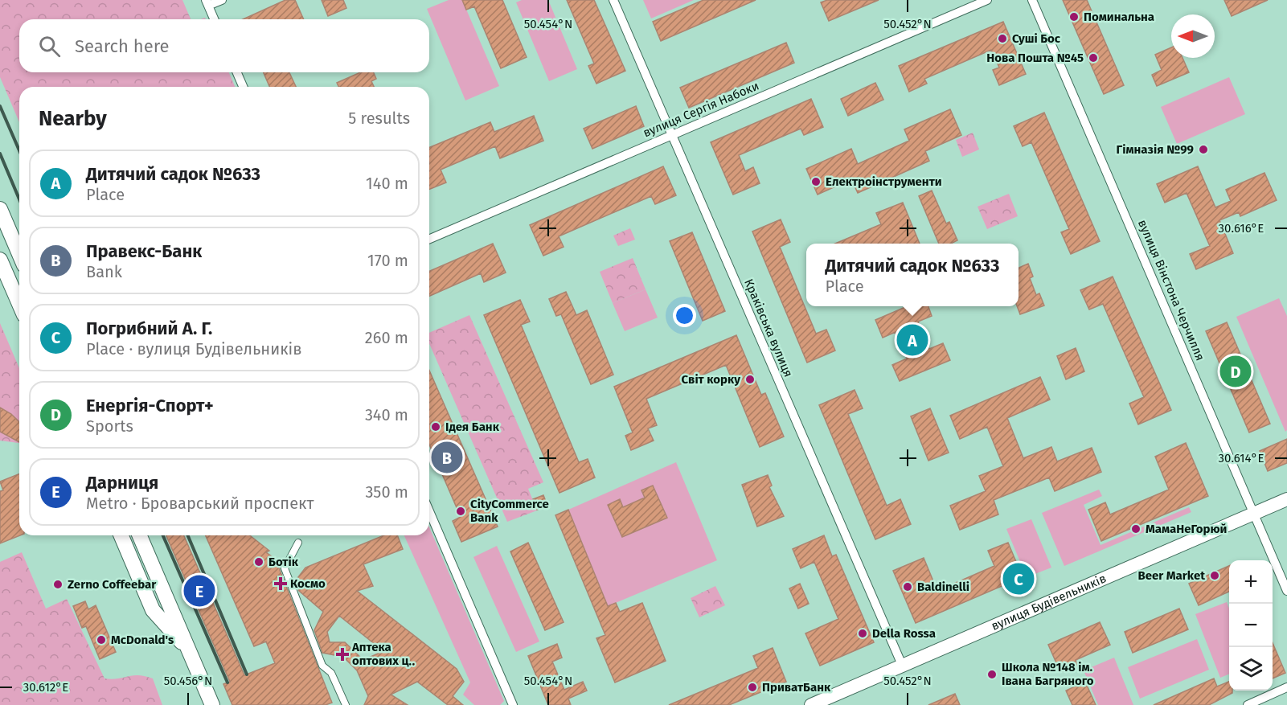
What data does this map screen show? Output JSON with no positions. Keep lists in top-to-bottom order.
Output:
{
  "streets": {
    "main road": ["вулиця Будівельників"],
    "street": ["вулиця Сергія Набоки", "вулиця Вінстона Черчилля", "Краківська вулиця"]
  },
  "crossings": [
    ["вулиця Сергія Набоки", "Краківська вулиця"],
    ["вулиця Вінстона Черчилля", "вулиця Будівельників"],
    ["Краківська вулиця", "вулиця Будівельників"]
  ],
  "places": {
    "other": [
      "Поминальна",
      "Суші Бос",
      "Нова Пошта №45",
      "Гімназія №99",
      "Електроінструменти",
      "Світ корку",
      "Ідея Банк",
      "CityCommerce Bank",
      "МамаНеГорюй",
      "Ботік",
      "Beer Market",
      "Zerno Coffeebar",
      "Baldinelli",
      "Della Rossa",
      "McDonald's",
      "Школа №148 ім. Івана Багряного",
      "ПриватБанк"
    ],
    "health": ["Космо", "Аптека оптових ц‥"]
  },
  "north": "left",
  "page": {
    "search": "Search here",
    "heading": ["Nearby", "5 results"],
    "list": [
      {
        "mark": "A",
        "name": "Дитячий садок №633",
        "note": "Place",
        "value": "140 m"
      },
      {
        "mark": "B",
        "name": "Правекс-Банк",
        "note": "Bank",
        "value": "170 m"
      },
      {
        "mark": "C",
        "name": "Погрибний А. Г.",
        "note": "Place · вулиця Будівельників",
        "value": "260 m"
      },
      {
        "mark": "D",
        "name": "Енергія-Спорт+",
        "note": "Sports",
        "value": "340 m"
      },
      {
        "mark": "E",
        "name": "Дарниця",
        "note": "Metro · Броварський проспект",
        "value": "350 m"
      }
    ],
    "popup": ["Дитячий садок №633", "Place"],
    "pins": [
      "A",
      "D",
      "B",
      "C",
      "E"
    ],
    "map_buttons": ["+", "−"]
  },
  "coordinates": [
    "50.454°N",
    "50.452°N",
    "30.616°E",
    "30.614°E",
    "50.456°N",
    "30.612°E"
  ]
}
